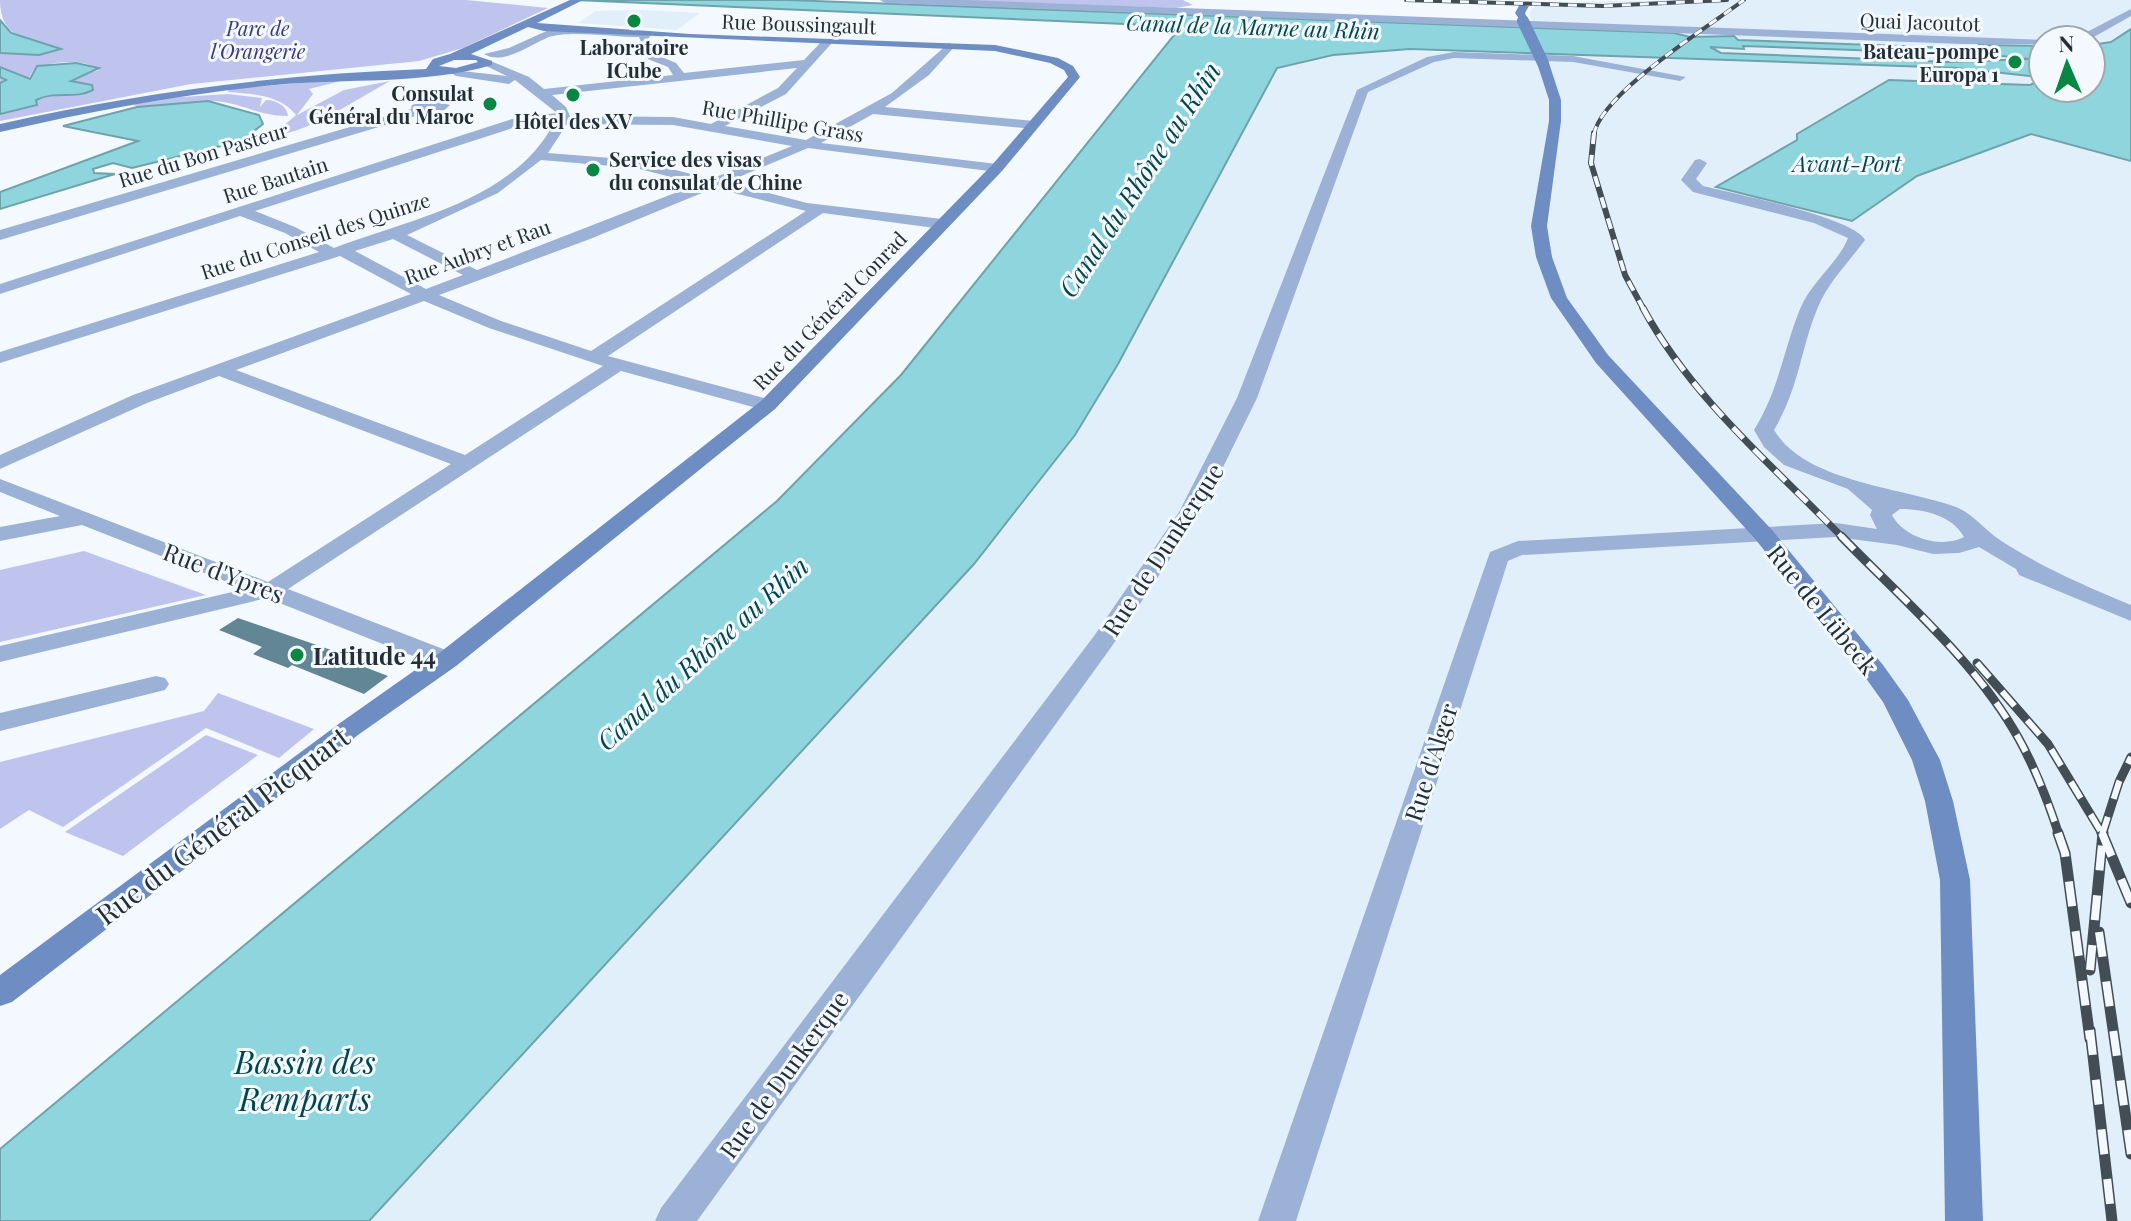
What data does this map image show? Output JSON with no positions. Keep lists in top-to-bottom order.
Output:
{
  "streets": {
    "main road": [
      "Rue Boussingault",
      "Rue du Général Conrad",
      "Rue de Lübeck",
      "Rue du Général Picquart"
    ],
    "street": [
      "Quai Jacoutot",
      "Rue Phillipe Grass",
      "Rue du Bon Pasteur",
      "Rue Bautain",
      "Rue du Conseil des Quinze",
      "Rue Aubry et Rau",
      "Rue de Dunkerque",
      "Rue d'Ypres",
      "Rue d'Alger"
    ]
  },
  "crossings": [
    ["Rue Boussingault", "Rue Aubry et Rau"],
    ["Rue Boussingault", "Rue du Général Conrad"],
    ["Rue Phillipe Grass", "Rue Bautain"],
    ["Rue Phillipe Grass", "Rue du Conseil des Quinze"],
    ["Rue Phillipe Grass", "Rue Aubry et Rau"],
    ["Rue Phillipe Grass", "Rue du Général Conrad"],
    ["Rue Bautain", "Rue du Conseil des Quinze"],
    ["Rue Aubry et Rau", "Rue du Général Conrad"],
    ["Rue du Général Conrad", "Rue d'Ypres"],
    ["Rue du Général Conrad", "Rue du Général Picquart"],
    ["Rue d'Ypres", "Rue du Général Picquart"],
    ["Rue de Lübeck", "Rue d'Alger"]
  ],
  "water": [
    "Canal de la Marne au Rhin",
    "Avant-Port",
    "Canal du Rhône au Rhin",
    "Bassin des Remparts"
  ],
  "parks": ["Parc de l'Orangerie"],
  "places": [
    "Laboratoire ICube",
    "Bateau-pompe Europa 1",
    "Hôtel des XV",
    "Consulat Général du Maroc",
    "Service des visas du consulat de Chine",
    "Latitude 44"
  ],
  "north": "top"
}
